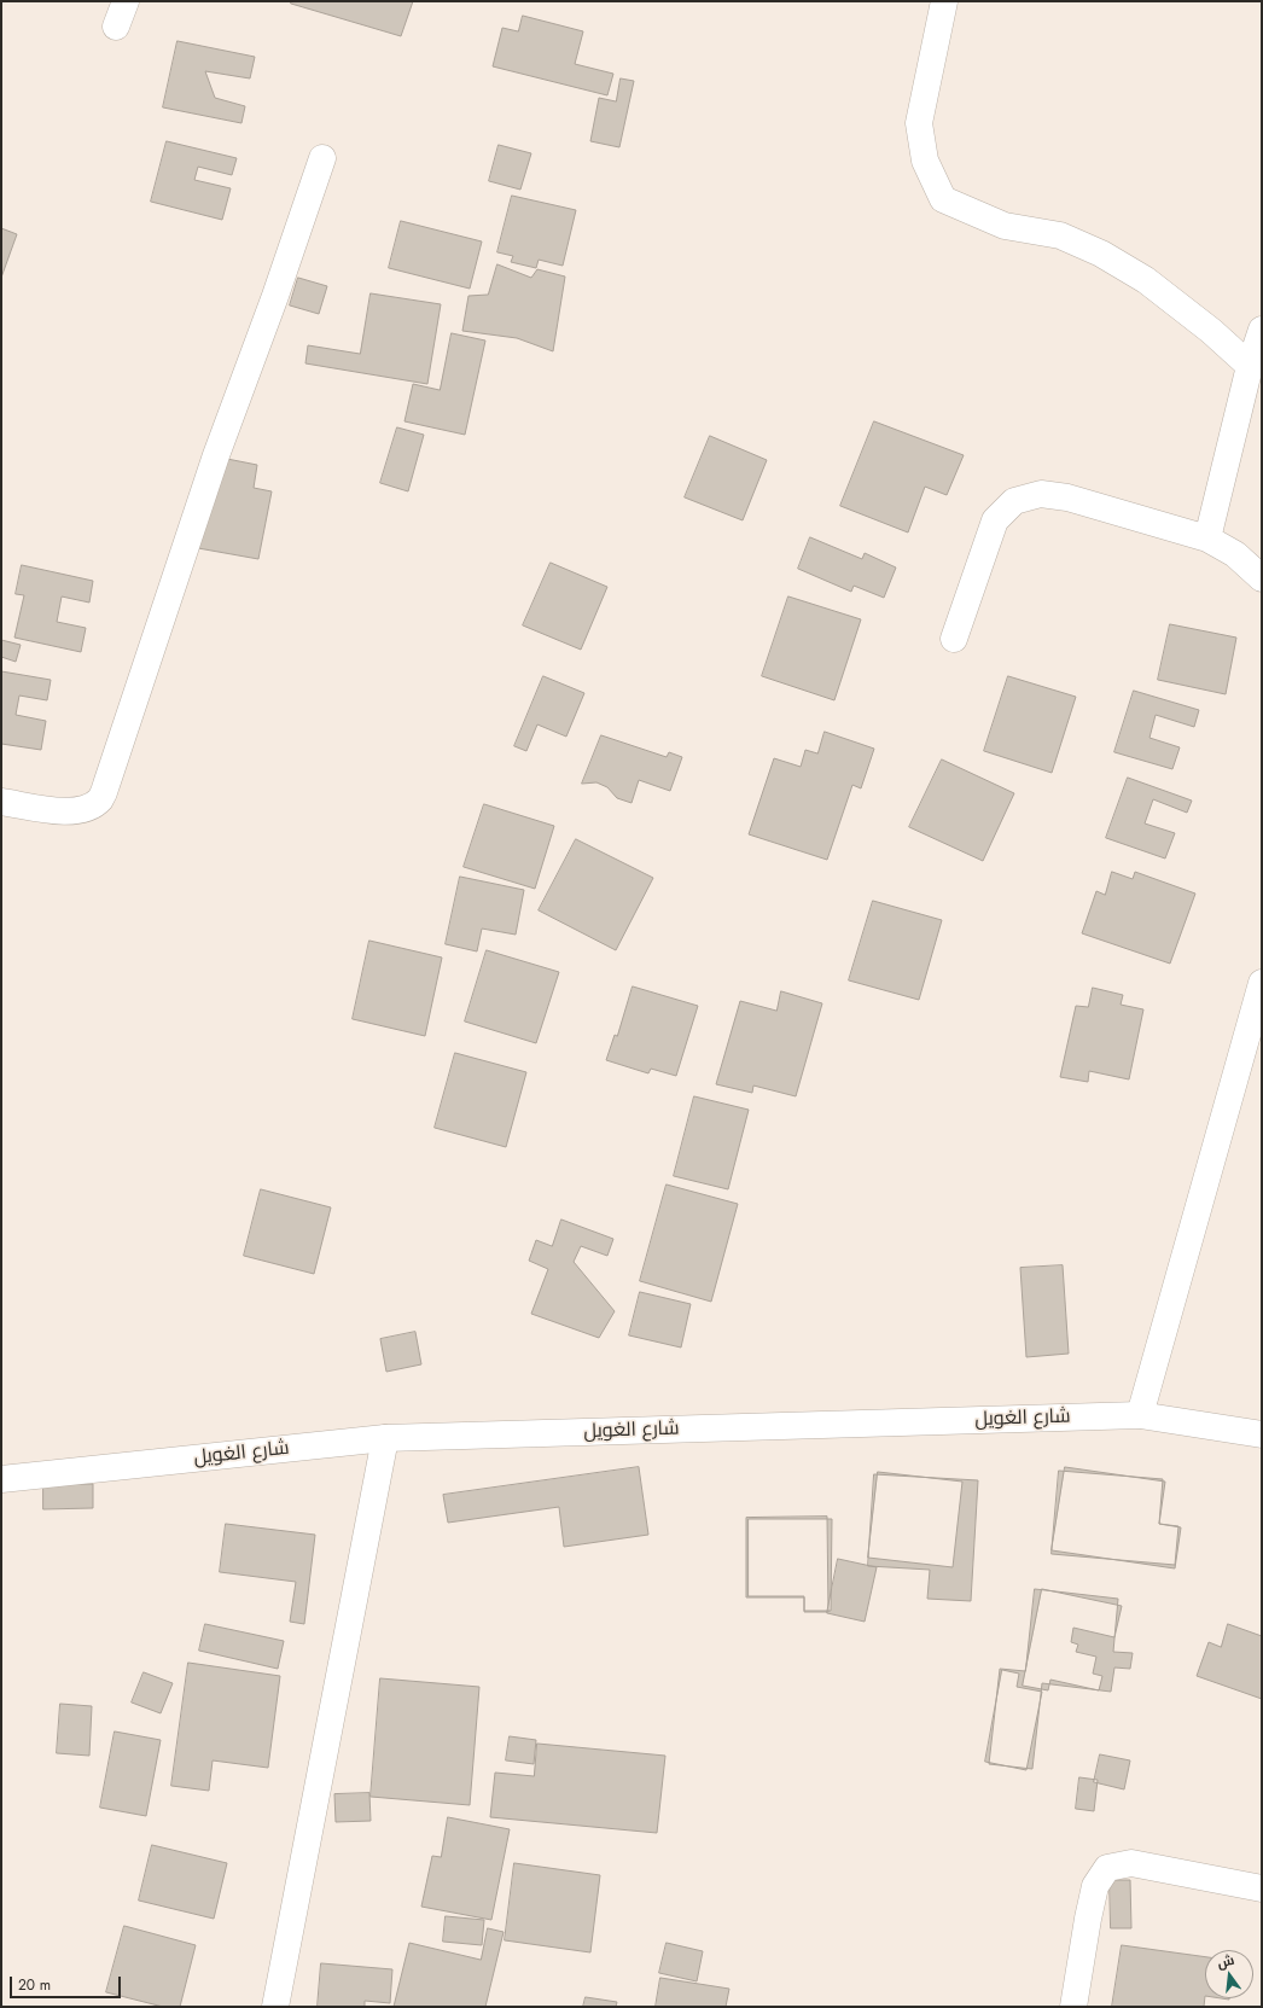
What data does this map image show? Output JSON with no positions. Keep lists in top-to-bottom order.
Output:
{
  "streets": {
    "street": ["شارع الغويل"]
  },
  "scale_bar": "20 m",
  "north": "top"
}
